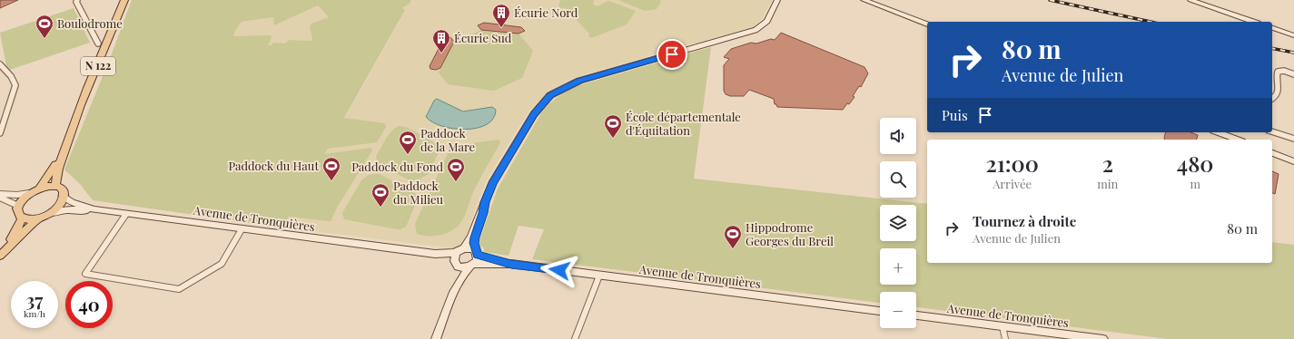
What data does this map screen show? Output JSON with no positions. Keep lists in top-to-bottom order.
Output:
{
  "streets": {
    "main road": ["N 122"],
    "street": ["Avenue de Tronquières"]
  },
  "places": {
    "building": ["Écurie Nord", "Écurie Sud"],
    "sports": [
      "Boulodrome",
      "École départementale d'Équitation",
      "Paddock de la Mare",
      "Paddock du Haut",
      "Paddock du Fond",
      "Paddock du Milieu",
      "Hippodrome Georges du Breil"
    ]
  },
  "page": {
    "turn": ["80 m", "Avenue de Julien"],
    "then": "Puis",
    "map_buttons": ["+", "−"],
    "eta": [
      "21:00",
      "Arrivée",
      "2",
      "min",
      "480",
      "m"
    ],
    "list": [
      {
        "name": "Tournez à droite",
        "note": "Avenue de Julien",
        "value": "80 m"
      }
    ],
    "speed": "37 km/h",
    "limit": "40"
  }
}
